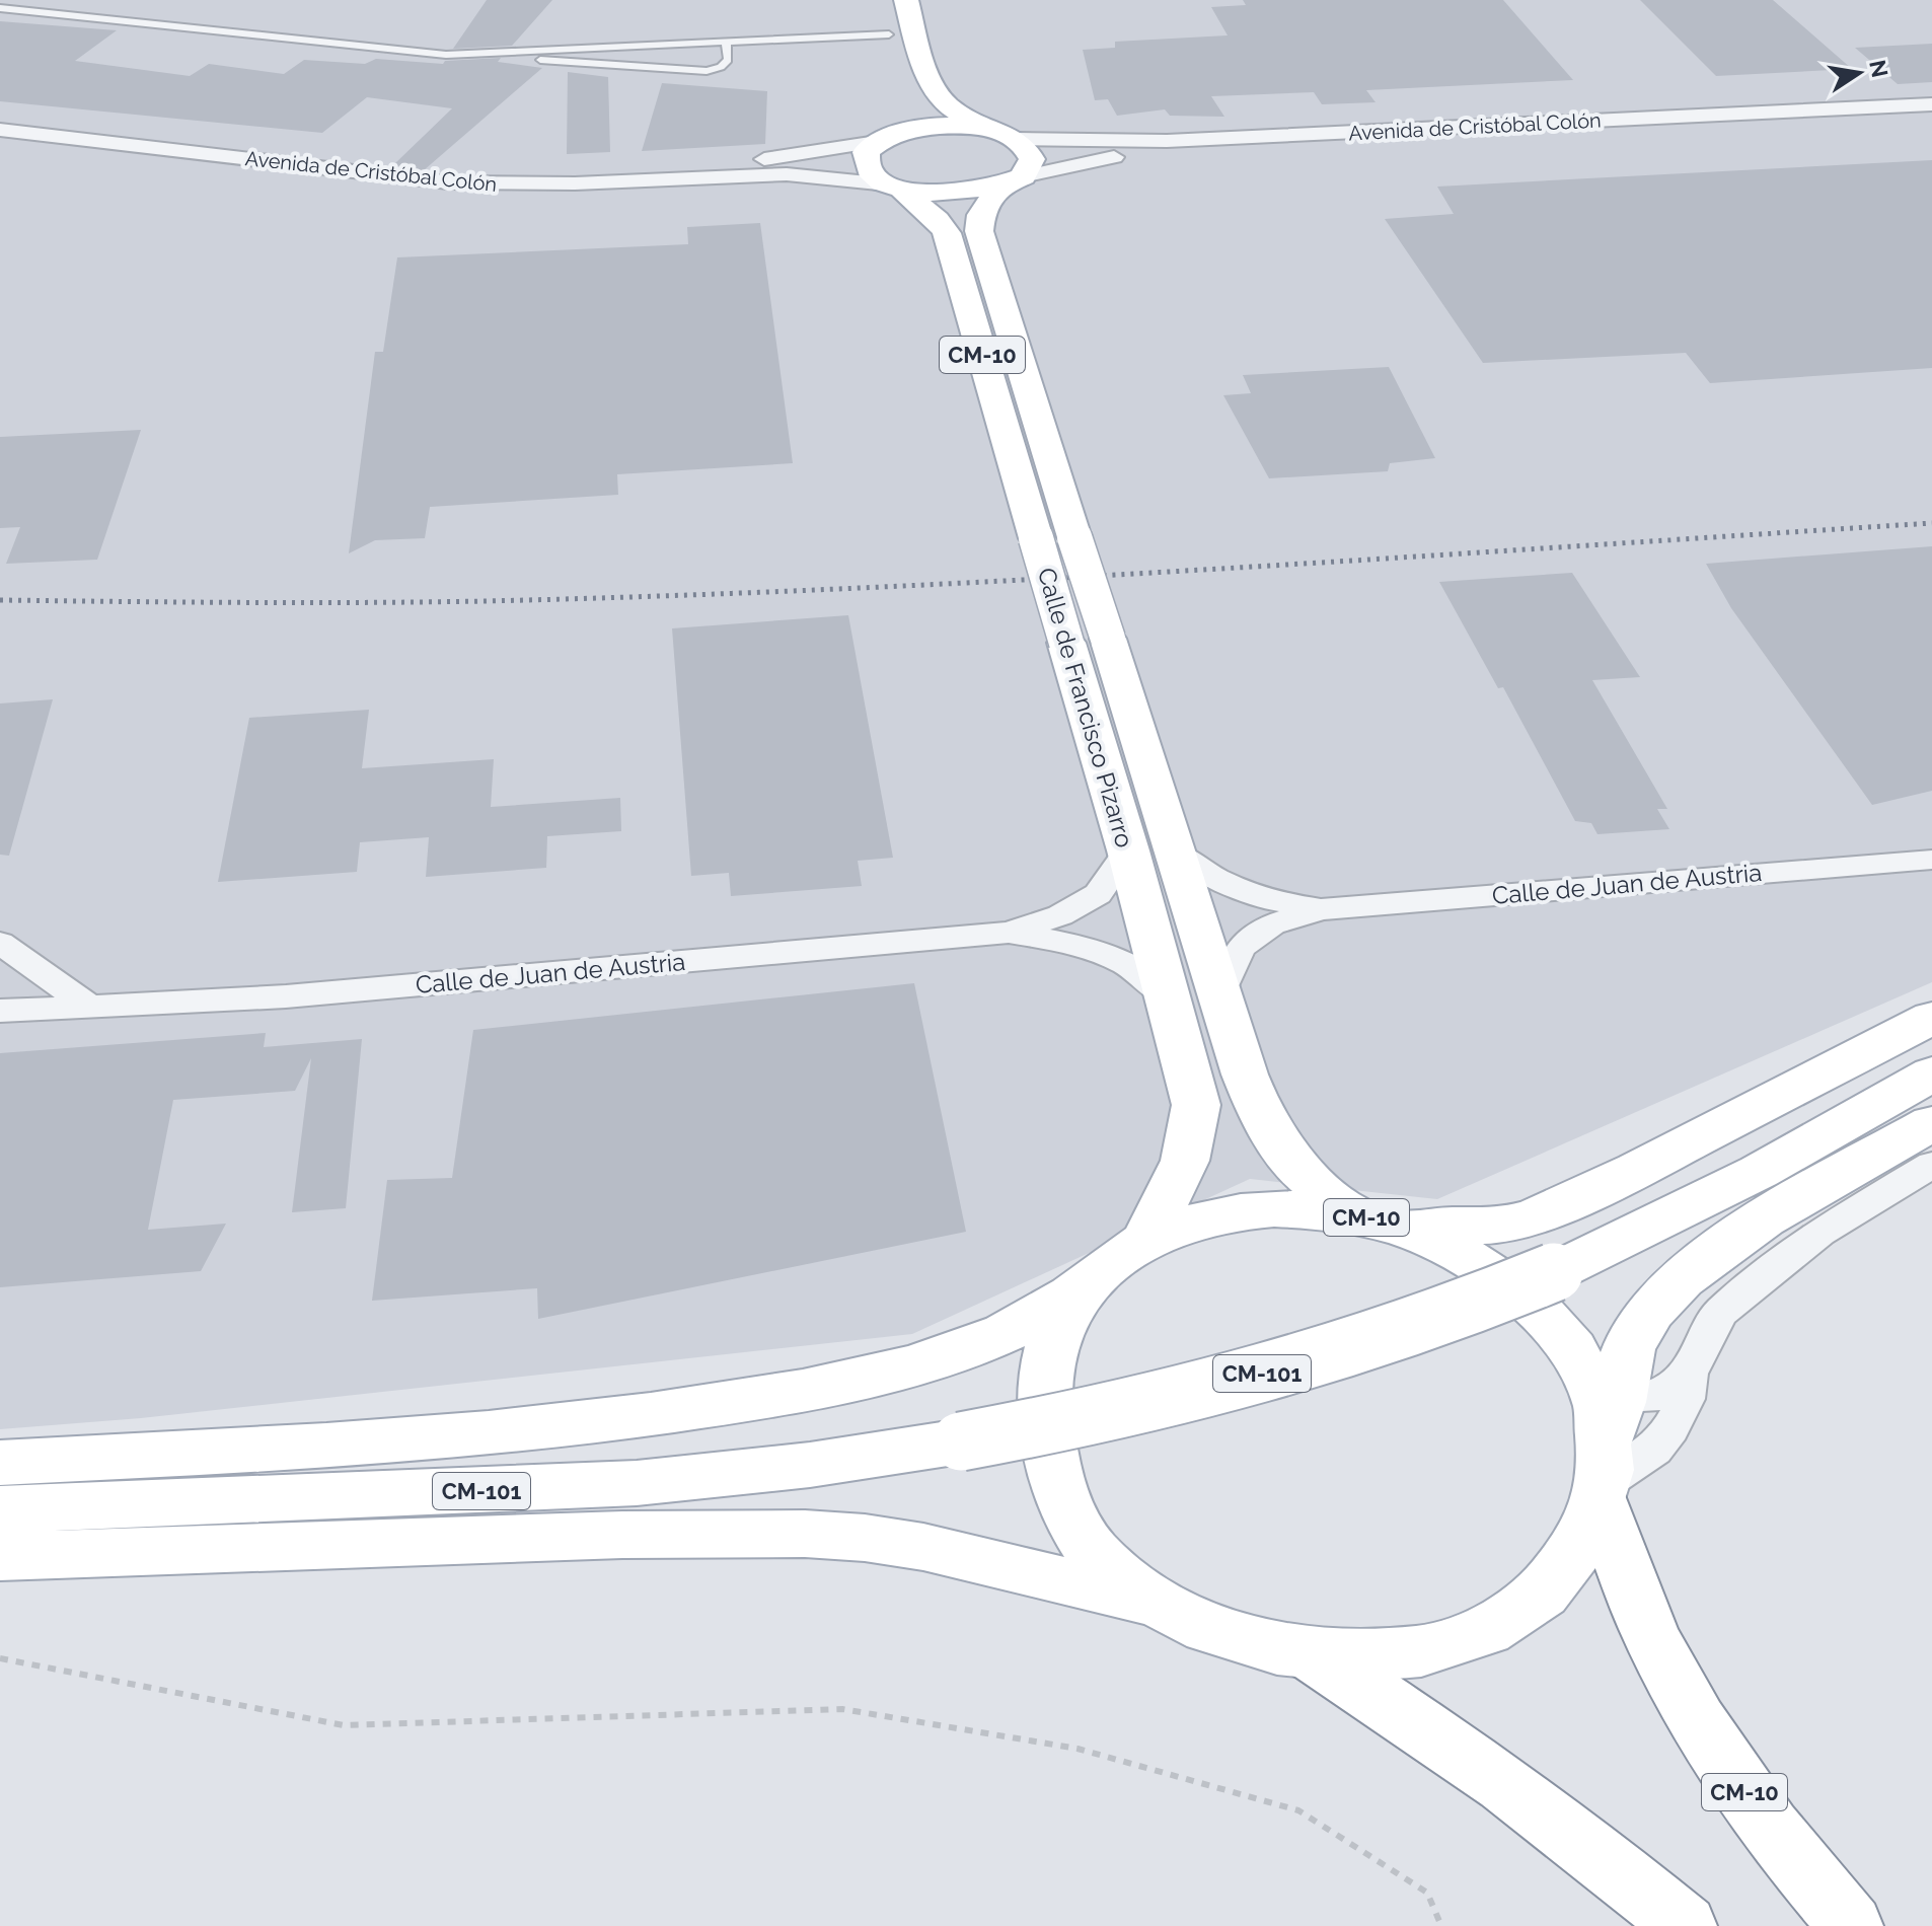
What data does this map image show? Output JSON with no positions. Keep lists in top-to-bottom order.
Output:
{
  "streets": {
    "main road": ["CM-10", "Calle de Francisco Pizarro", "CM-101"],
    "street": ["Avenida de Cristóbal Colón", "Calle de Juan de Austria"]
  },
  "crossings": [
    ["Avenida de Cristóbal Colón", "CM-10"],
    ["Avenida de Cristóbal Colón", "Calle de Francisco Pizarro"],
    ["CM-10", "Calle de Francisco Pizarro"]
  ],
  "north": "right"
}
